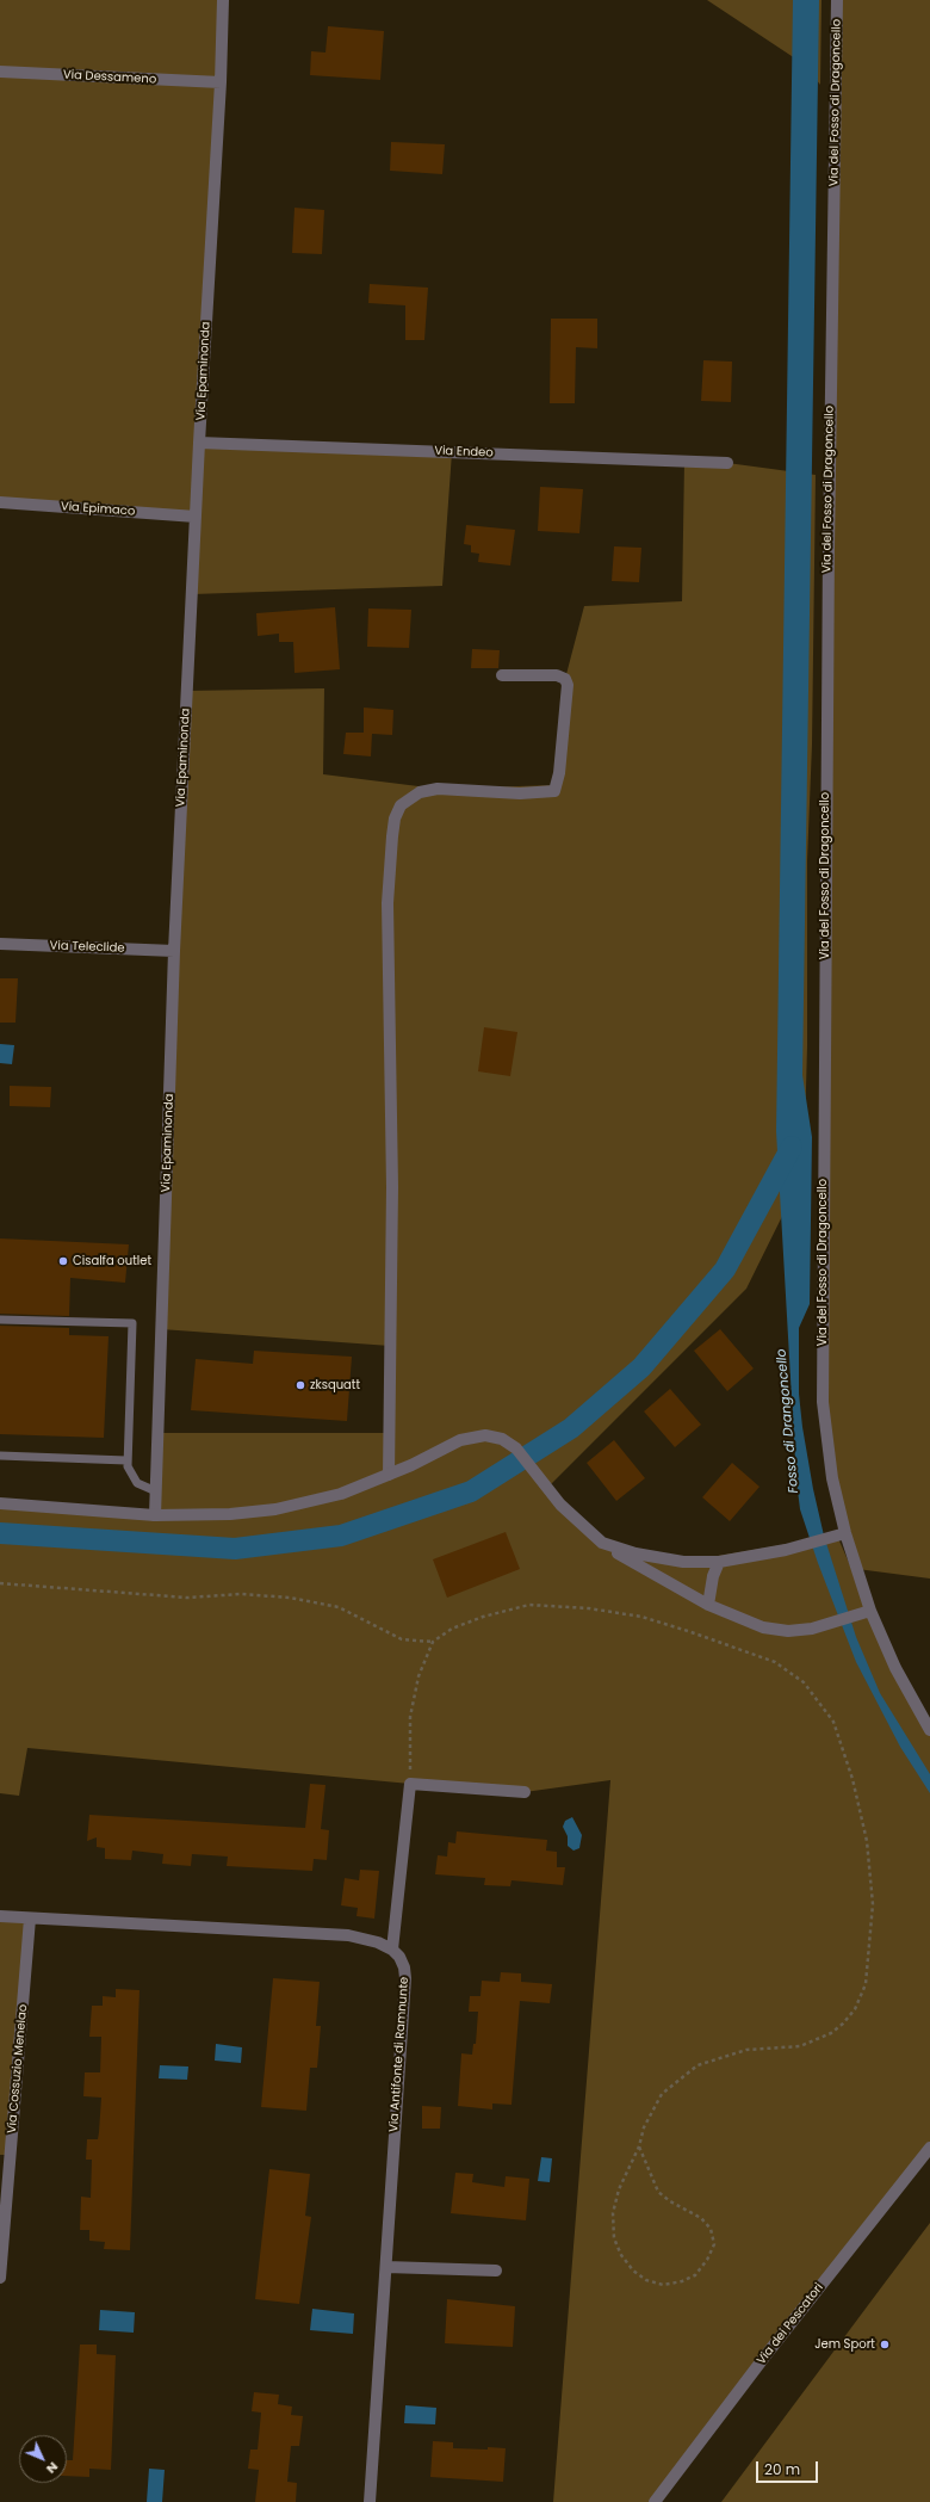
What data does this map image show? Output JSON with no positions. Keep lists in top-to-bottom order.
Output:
{
  "streets": {
    "street": [
      "Via Dessameno",
      "Via del Fosso di Dragoncello",
      "Via Epaminonda",
      "Via Endeo",
      "Via Epimaco",
      "Via Teleclide",
      "Via Antifonte di Ramnunte",
      "Via Cossuzio Menelao",
      "Via dei Pescatori"
    ]
  },
  "crossings": [
    ["Via Dessameno", "Via Epaminonda"],
    ["Via Epaminonda", "Via Endeo"],
    ["Via Epaminonda", "Via Epimaco"],
    ["Via Epaminonda", "Via Teleclide"]
  ],
  "water": ["Fosso di Drangoncello"],
  "places": ["Cisalfa outlet", "zksquatt", "Jem Sport"],
  "scale_bar": "20 m",
  "north": "bottom right"
}
